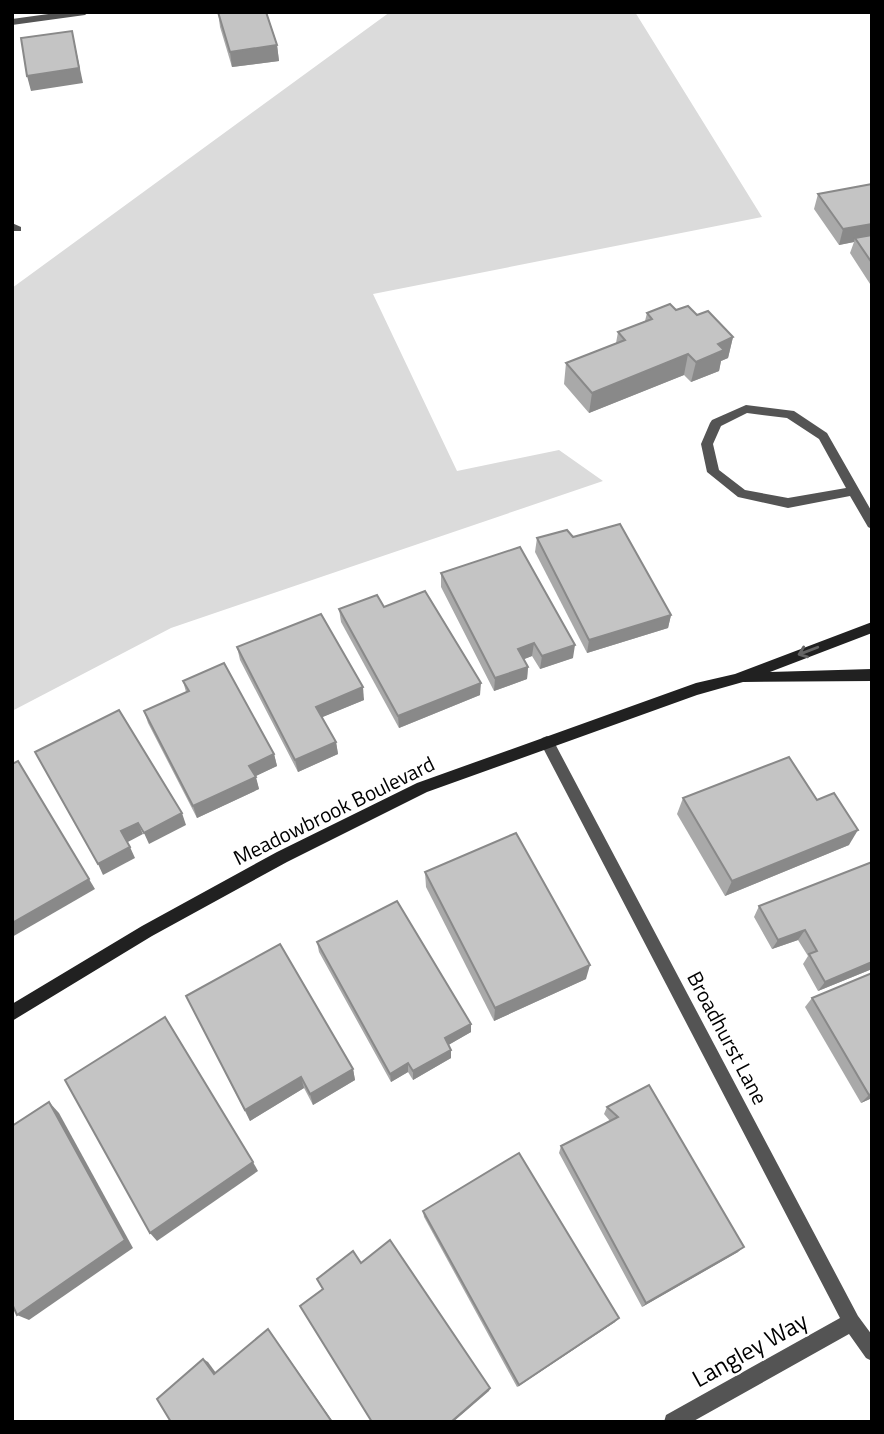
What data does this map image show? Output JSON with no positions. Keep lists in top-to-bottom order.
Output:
{
  "streets": {
    "street": ["Meadowbrook Boulevard", "Broadhurst Lane", "Langley Way"]
  },
  "crossings": [
    ["Meadowbrook Boulevard", "Broadhurst Lane"],
    ["Broadhurst Lane", "Langley Way"]
  ]
}
